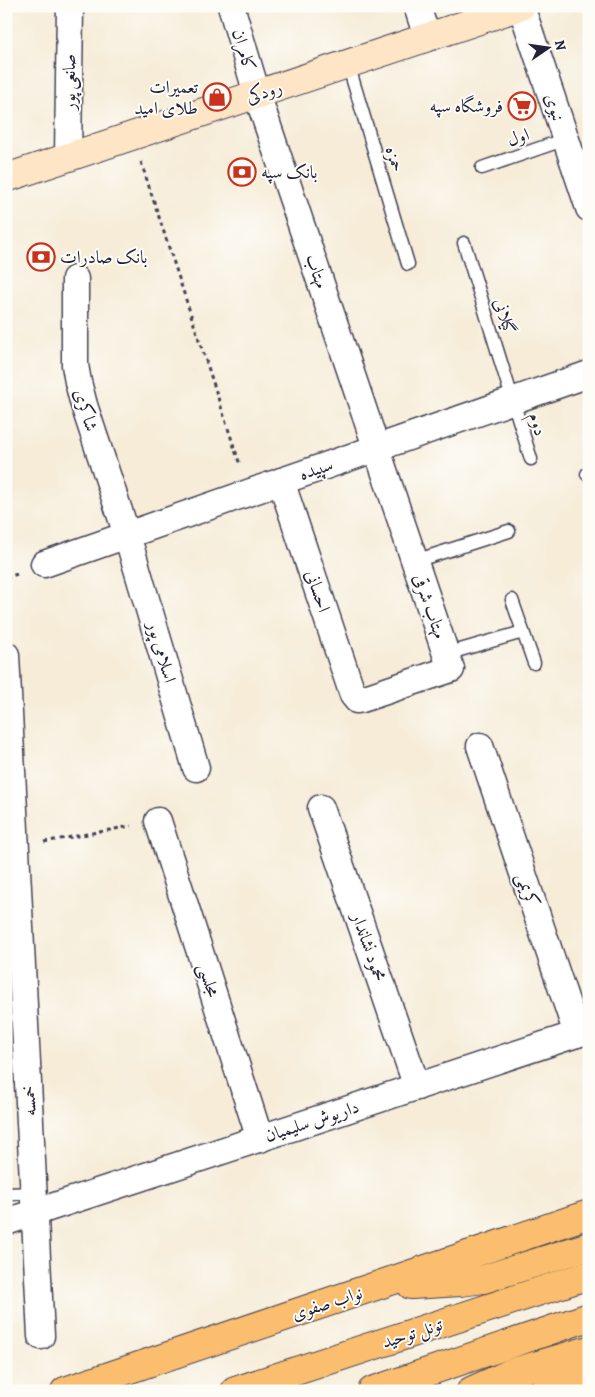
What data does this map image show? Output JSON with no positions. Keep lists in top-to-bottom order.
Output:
{
  "streets": {
    "main road": ["رودکی", "نواب صفوی", "تونل توحید"],
    "street": [
      "کامران",
      "صانعی پور",
      "نبوی",
      "مهتاب",
      "شاکری",
      "سپیده",
      "احسانی",
      "مهتاب شرقی",
      "اسلامی پور",
      "کریمی",
      "محمود نشاندار",
      "مجلسی",
      "خمسه",
      "داریوش سلیمیان"
    ],
    "lane": [
      "اول",
      "حمزه",
      "گیلانی",
      "دوم"
    ]
  },
  "crossings": [
    ["کامران", "رودکی"],
    ["کامران", "مهتاب"],
    ["صانعی پور", "رودکی"],
    ["رودکی", "نبوی"],
    ["رودکی", "حمزه"],
    ["رودکی", "مهتاب"],
    ["نبوی", "اول"],
    ["مهتاب", "سپیده"],
    ["مهتاب", "مهتاب شرقی"],
    ["گیلانی", "دوم"],
    ["گیلانی", "سپیده"],
    ["شاکری", "سپیده"],
    ["شاکری", "اسلامی پور"],
    ["دوم", "سپیده"],
    ["سپیده", "احسانی"],
    ["سپیده", "مهتاب شرقی"],
    ["سپیده", "اسلامی پور"],
    ["احسانی", "مهتاب شرقی"],
    ["کریمی", "داریوش سلیمیان"],
    ["محمود نشاندار", "داریوش سلیمیان"],
    ["مجلسی", "داریوش سلیمیان"],
    ["خمسه", "داریوش سلیمیان"]
  ],
  "places": {
    "shop": ["تعمیرات طلای امید"],
    "supermarket": ["فروشگاه سپه"],
    "bank": ["بانک سپه", "بانک صادرات"]
  },
  "north": "right"
}
